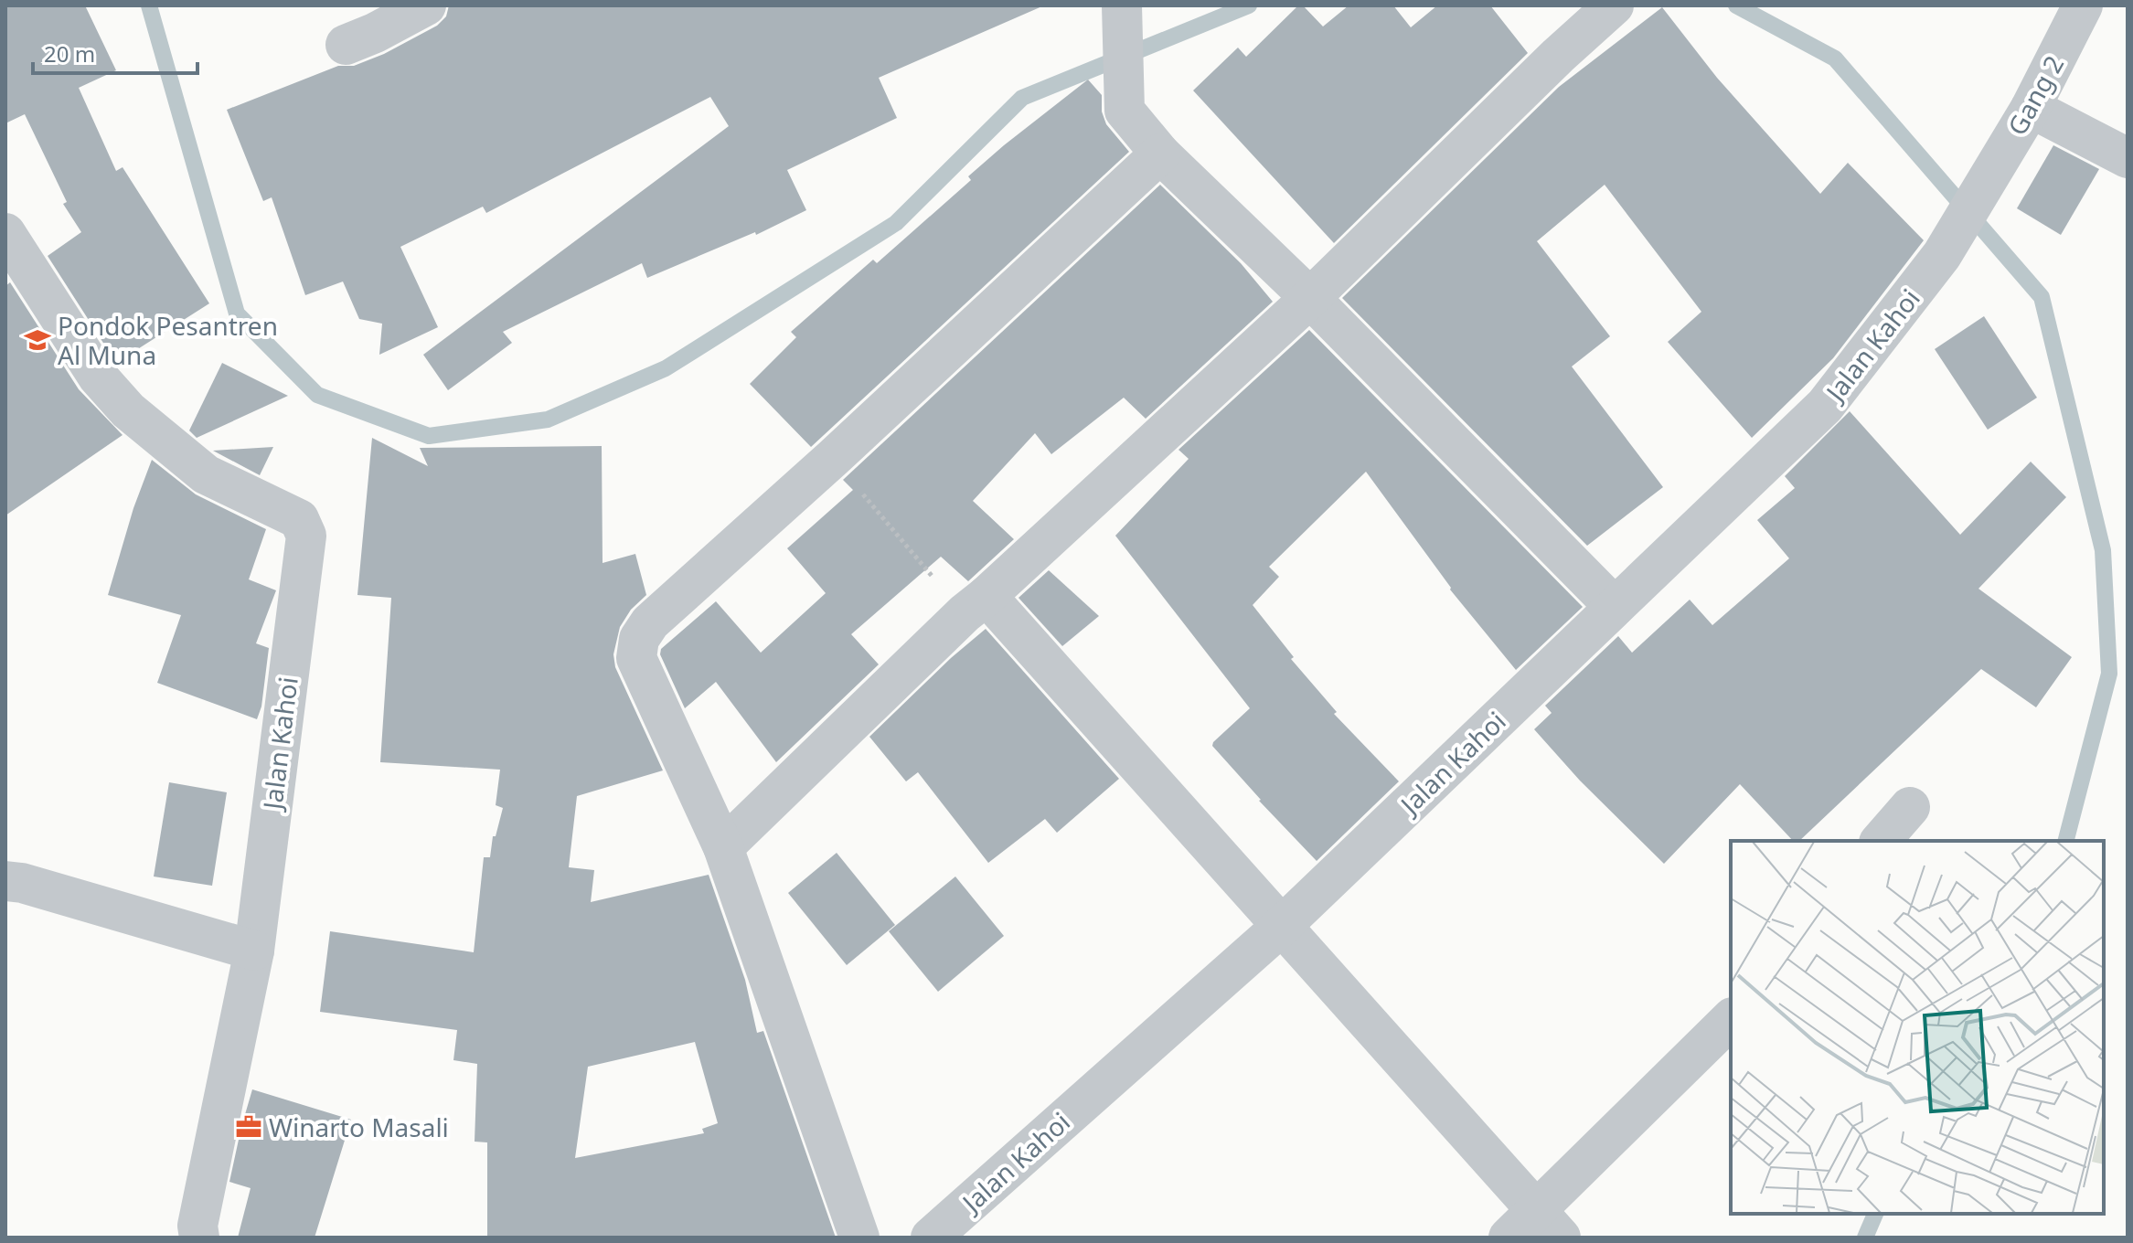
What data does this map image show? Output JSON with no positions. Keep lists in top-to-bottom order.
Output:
{
  "streets": {
    "street": ["Gang 2", "Jalan Kahoi"]
  },
  "crossings": [
    ["Gang 2", "Jalan Kahoi"]
  ],
  "places": {
    "school or university": ["Pondok Pesantren Al Muna"],
    "office": ["Winarto Masali"]
  },
  "scale_bar": "20 m"
}
